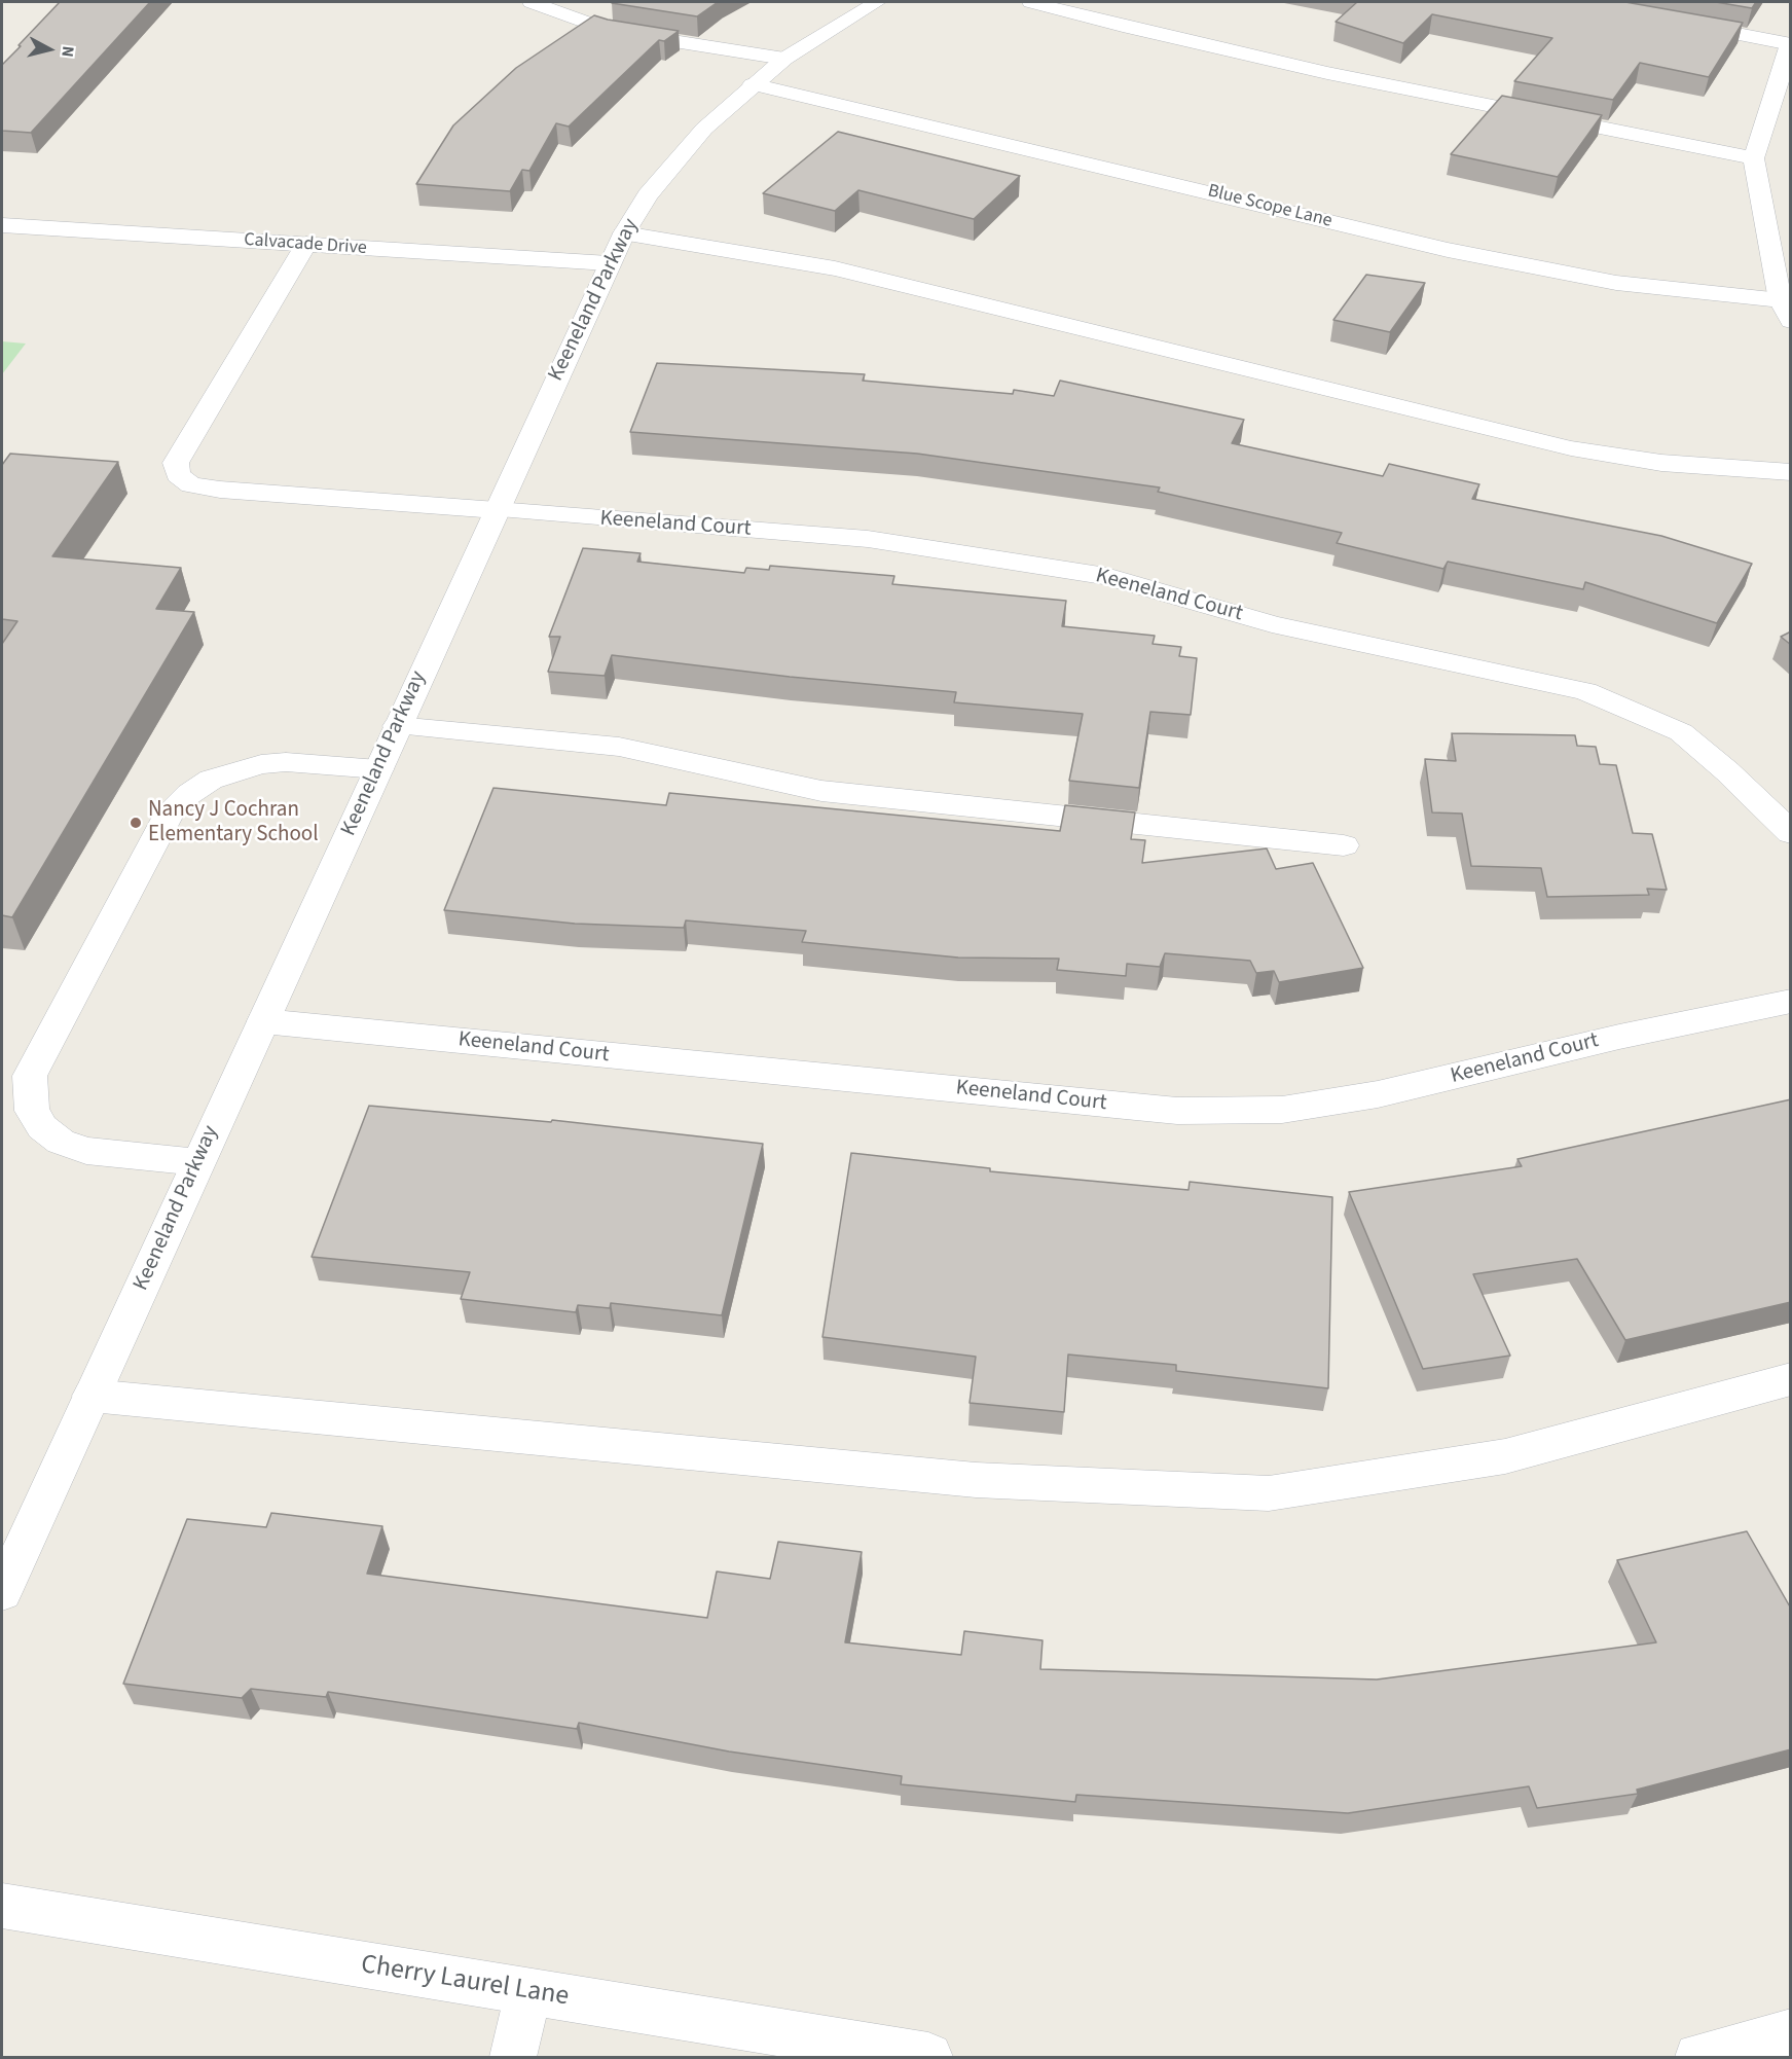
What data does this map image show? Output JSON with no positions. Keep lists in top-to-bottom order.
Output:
{
  "streets": {
    "street": [
      "Blue Scope Lane",
      "Calvacade Drive",
      "Keeneland Parkway",
      "Keeneland Court",
      "Cherry Laurel Lane"
    ]
  },
  "crossings": [
    ["Blue Scope Lane", "Keeneland Parkway"],
    ["Calvacade Drive", "Keeneland Parkway"],
    ["Calvacade Drive", "Keeneland Court"],
    ["Keeneland Parkway", "Keeneland Court"]
  ],
  "places": ["Nancy J Cochran Elementary School"],
  "north": "right"
}
